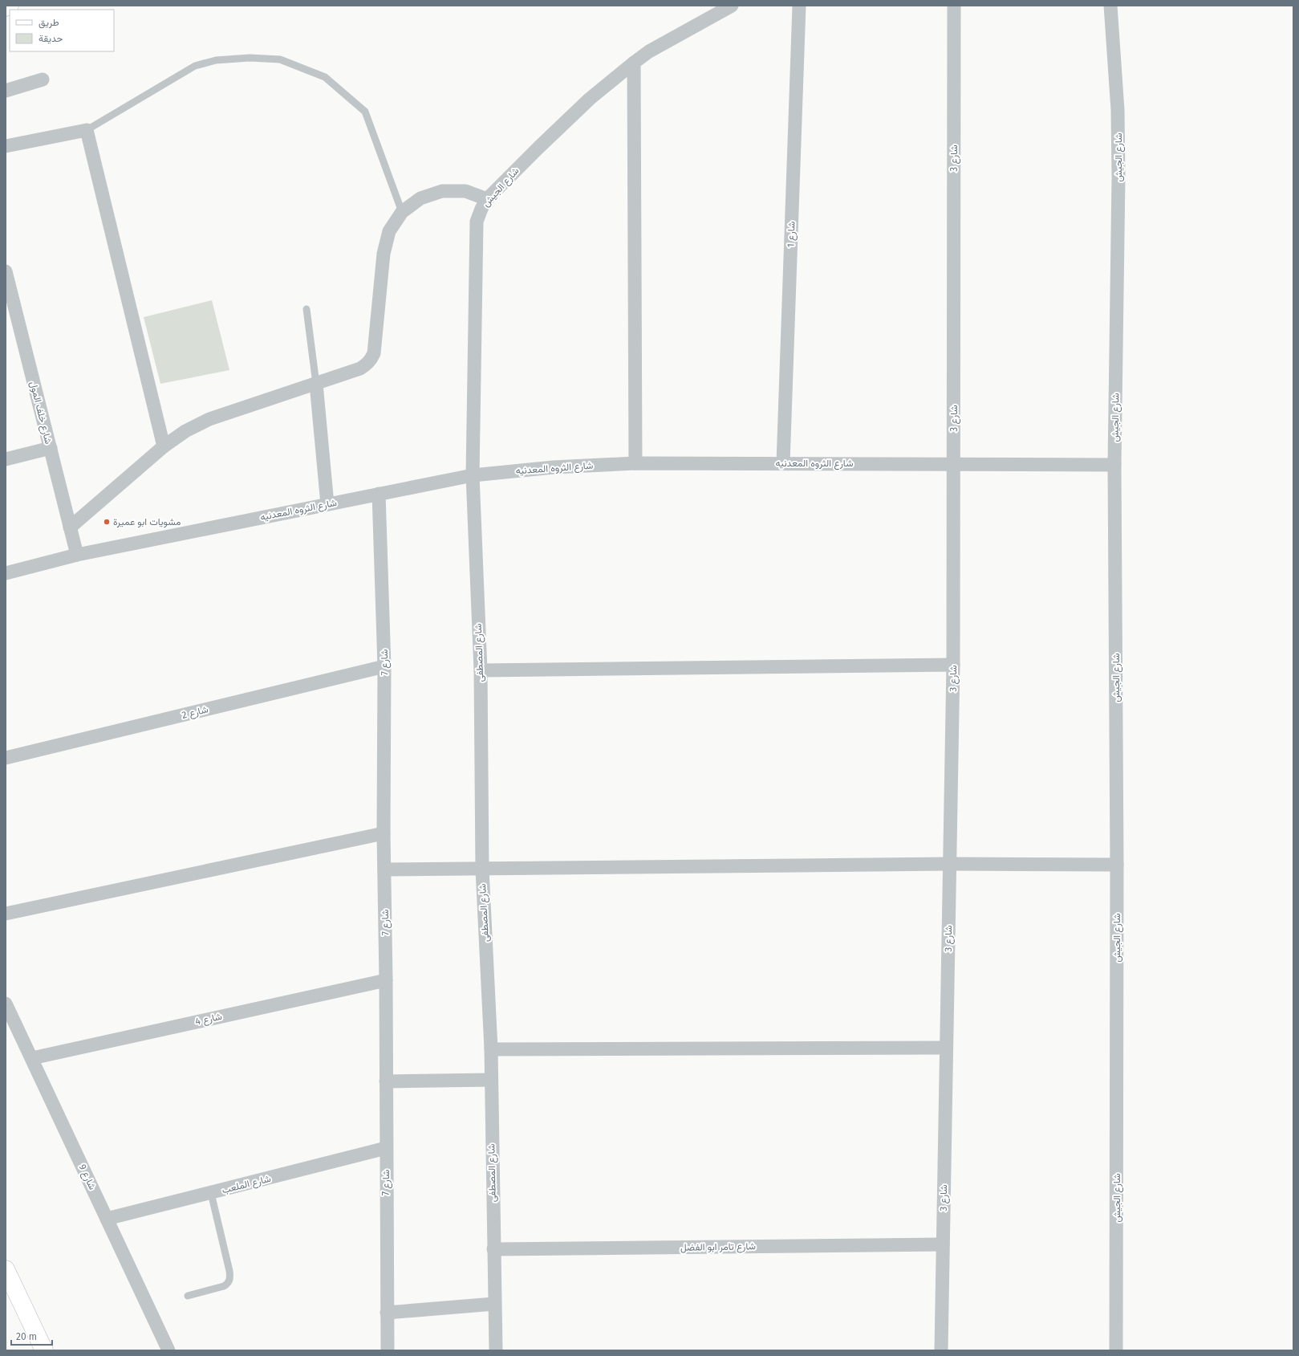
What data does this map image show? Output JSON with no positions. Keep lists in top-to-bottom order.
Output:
{
  "streets": {
    "street": [
      "شارع الجيش",
      "شارع 3",
      "شارع 1",
      "شارع خلف المول",
      "شارع الثروه المعدنيه",
      "شارع المصطفى",
      "شارع 7",
      "شارع 2",
      "شارع 4",
      "شارع 9",
      "شارع الملعب",
      "شارع تامر ابو الفضل"
    ]
  },
  "crossings": [
    ["شارع الجيش", "شارع الثروه المعدنيه"],
    ["شارع الجيش", "شارع المصطفى"],
    ["شارع 3", "شارع الثروه المعدنيه"],
    ["شارع 3", "شارع تامر ابو الفضل"],
    ["شارع 1", "شارع الثروه المعدنيه"],
    ["شارع خلف المول", "شارع الثروه المعدنيه"],
    ["شارع الثروه المعدنيه", "شارع المصطفى"],
    ["شارع الثروه المعدنيه", "شارع 7"],
    ["شارع المصطفى", "شارع تامر ابو الفضل"],
    ["شارع 7", "شارع 2"],
    ["شارع 7", "شارع 4"],
    ["شارع 7", "شارع الملعب"],
    ["شارع 4", "شارع 9"],
    ["شارع 9", "شارع الملعب"]
  ],
  "places": ["مشويات ابو عميرة"],
  "legend": ["طريق", "حديقة"],
  "scale_bar": "20 m"
}
